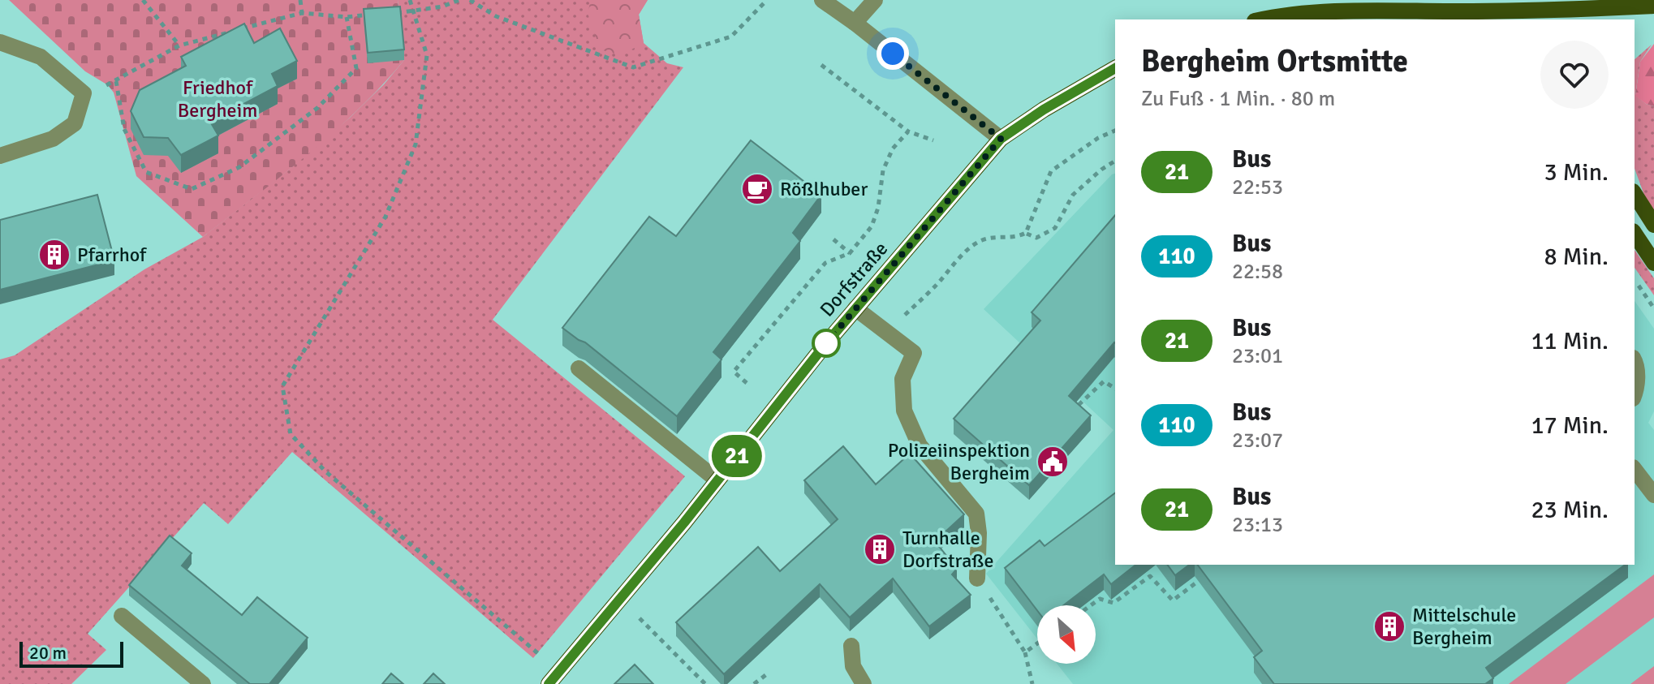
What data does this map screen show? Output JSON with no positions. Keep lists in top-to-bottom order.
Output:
{
  "streets": {
    "main road": ["Dorfstraße"]
  },
  "parks": ["Friedhof Bergheim"],
  "places": {
    "cafe": ["Rößlhuber"],
    "building": ["Pfarrhof", "Turnhalle Dorfstraße", "Mittelschule Bergheim"],
    "public building": ["Polizeiinspektion Bergheim"]
  },
  "lines": ["bus line 21"],
  "scale_bar": "20 m",
  "north": "bottom right",
  "page": {
    "on_map": "21",
    "heading": ["Bergheim Ortsmitte", "Zu Fuß · 1 Min. · 80 m"],
    "list": [
      {
        "mark": "21",
        "name": "Bus",
        "note": "22:53",
        "value": "3 Min."
      },
      {
        "mark": "110",
        "name": "Bus",
        "note": "22:58",
        "value": "8 Min."
      },
      {
        "mark": "21",
        "name": "Bus",
        "note": "23:01",
        "value": "11 Min."
      },
      {
        "mark": "110",
        "name": "Bus",
        "note": "23:07",
        "value": "17 Min."
      },
      {
        "mark": "21",
        "name": "Bus",
        "note": "23:13",
        "value": "23 Min."
      }
    ],
    "scale": "20 m"
  }
}
